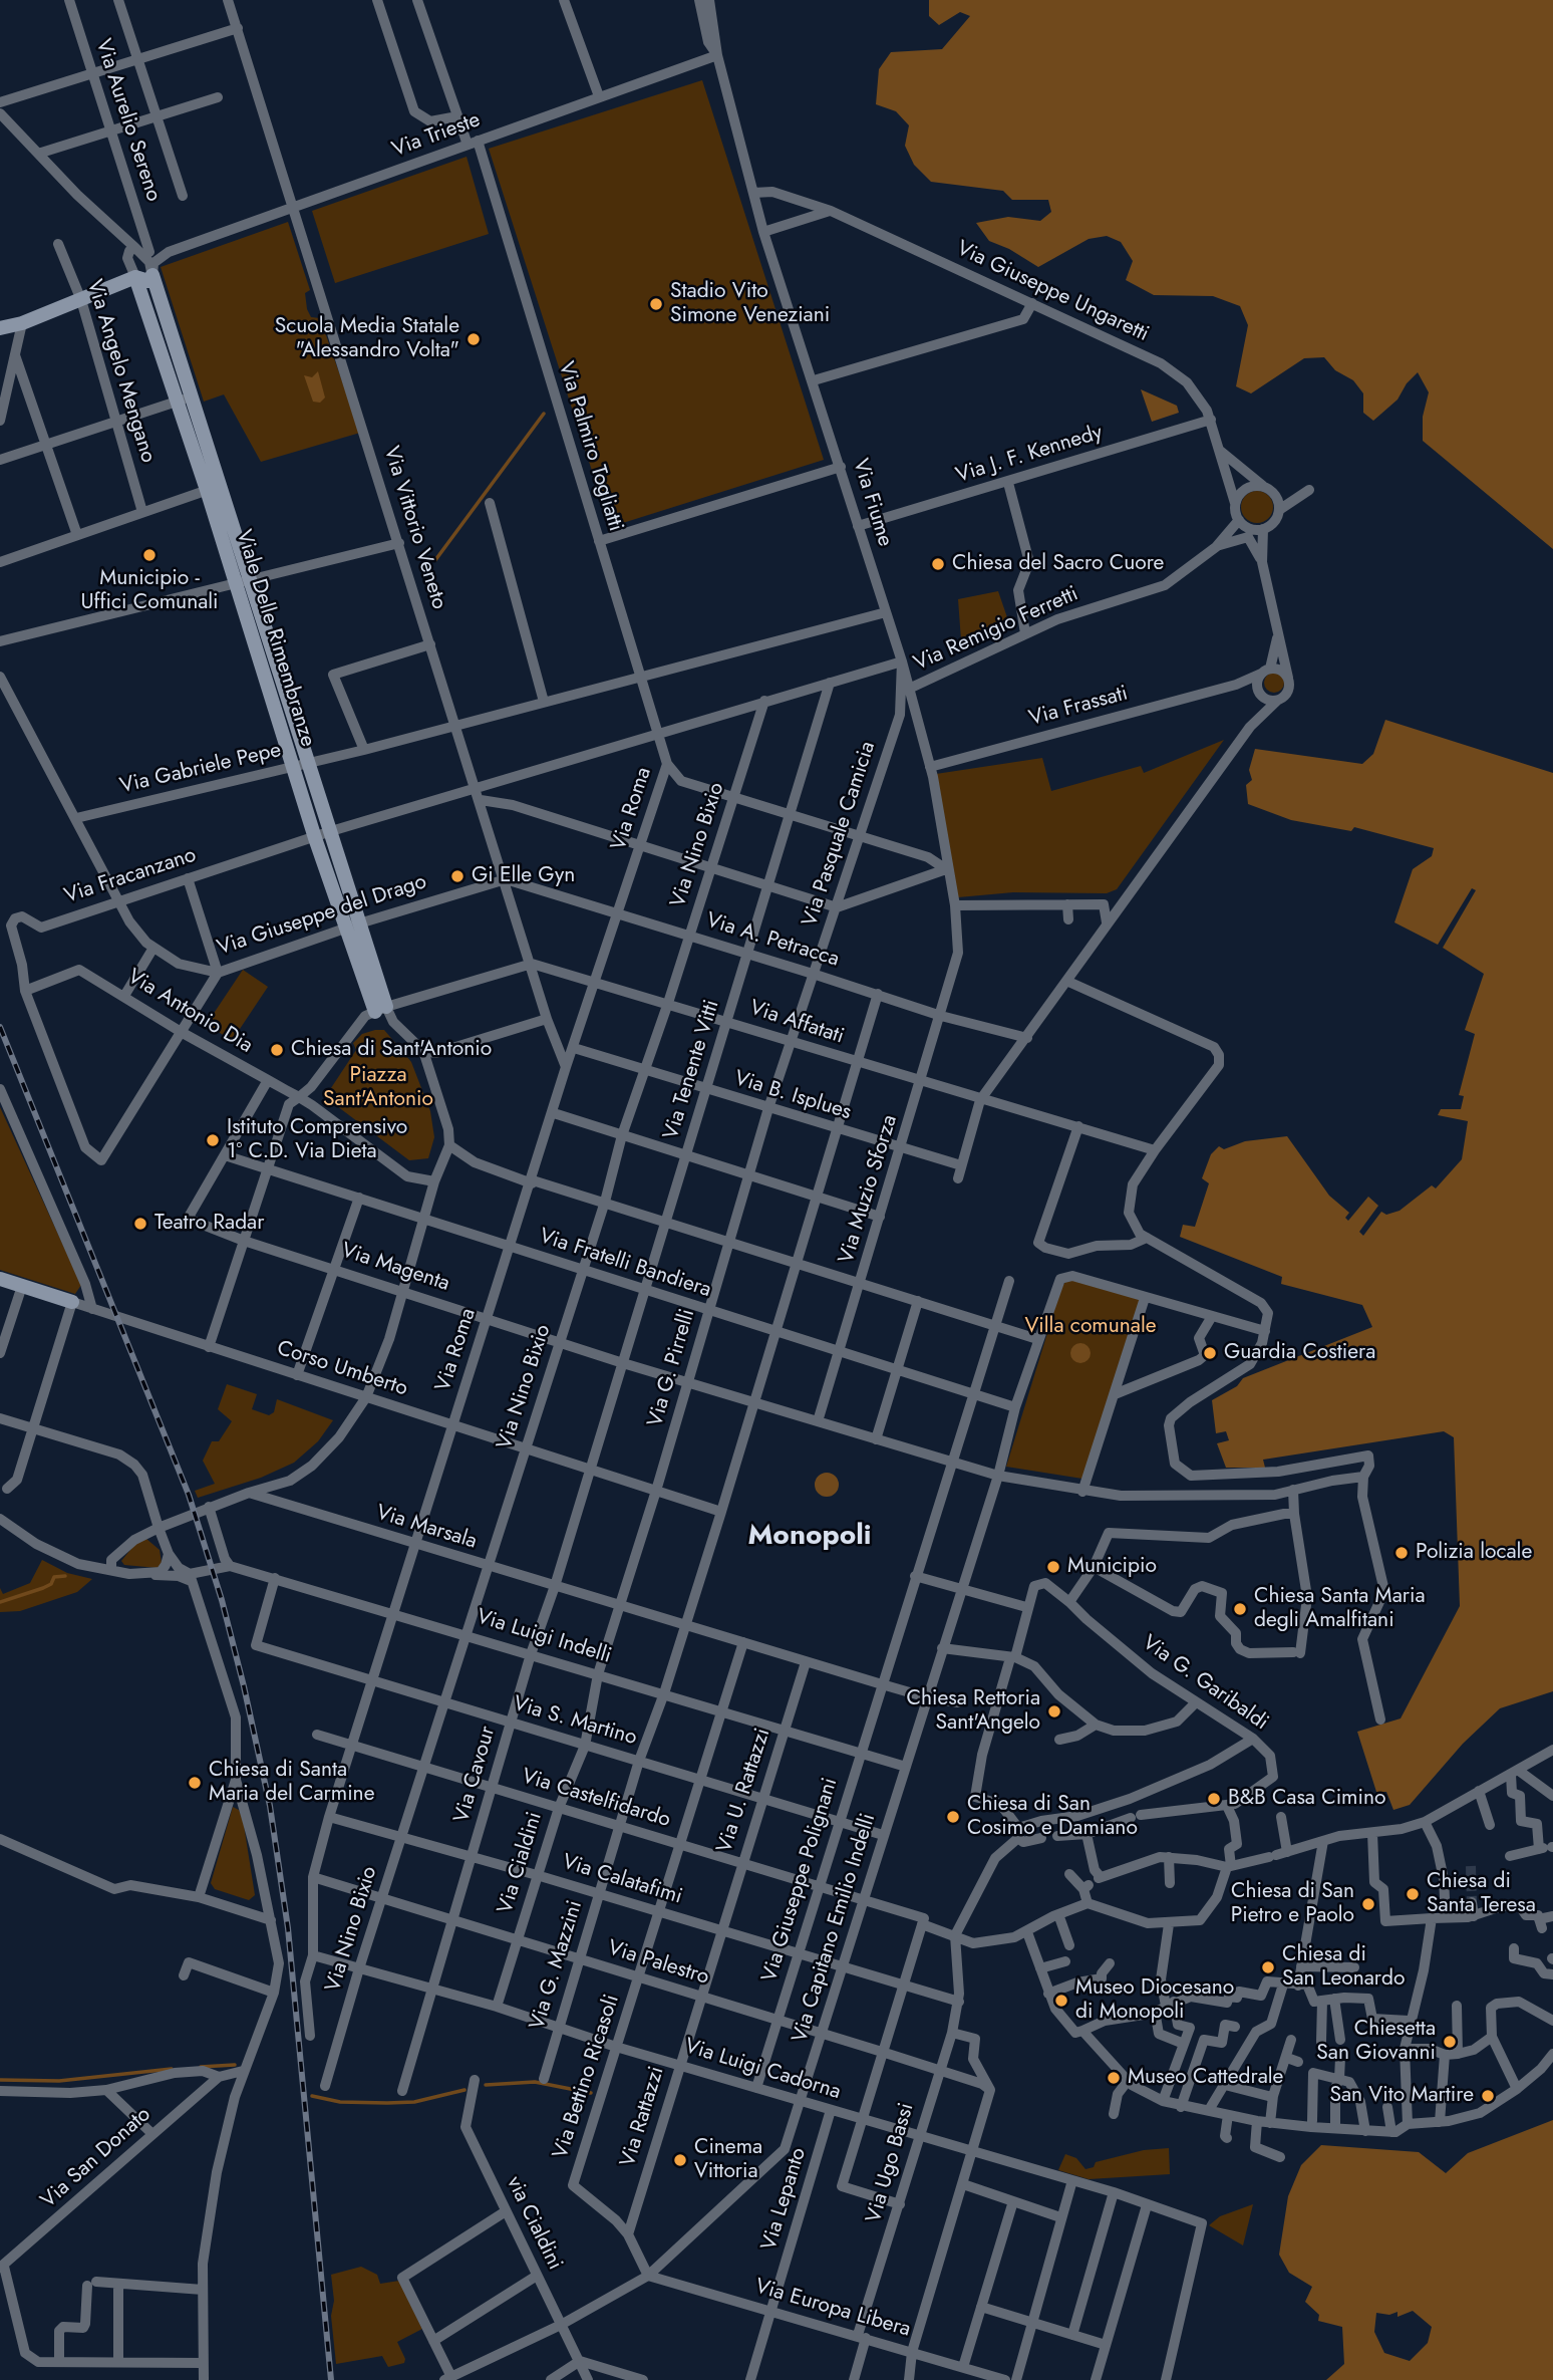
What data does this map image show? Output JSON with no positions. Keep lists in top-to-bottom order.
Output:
{
  "streets": {
    "street": [
      "Via Aurelio Sereno",
      "Via Trieste",
      "Via Giuseppe Ungaretti",
      "Via Angelo Mengano",
      "Via Palmiro Togliatti",
      "Via J. F. Kennedy",
      "Via Fiume",
      "Via Vittorio Veneto",
      "Via Remigio Ferretti",
      "Viale Delle Rimembranze",
      "Via Frassati",
      "Via Gabriele Pepe",
      "Via Roma",
      "Via Pasquale Camicia",
      "Via Nino Bixio",
      "Via Fracanzano",
      "Via Giuseppe del Drago",
      "Via A. Petracca",
      "Via Antonio Dia",
      "Via Affatati",
      "Via Tenente Vitti",
      "Via B. Isplues",
      "Via Muzio Sforza",
      "Via Fratelli Bandiera",
      "Via Magenta",
      "Via G. Pirrelli",
      "Corso Umberto",
      "Via Marsala",
      "Via Luigi Indelli",
      "Via G. Garibaldi",
      "Via S. Martino",
      "Via Cavour",
      "Via U. Rattazzi",
      "Via Castelfidardo",
      "Via Cialdini",
      "Via Calatafimi",
      "Via Giuseppe Polignani",
      "Via Capitano Emilio Indelli",
      "Via Palestro",
      "Via G. Mazzini",
      "Via Luigi Cadorna",
      "Via Bettino Ricasoli",
      "Via Rattazzi",
      "Via San Donato",
      "Via Ugo Bassi",
      "Via Lepanto",
      "via Cialdini",
      "Via Europa Libera"
    ]
  },
  "crossings": [
    ["Via Aurelio Sereno", "Via Trieste"],
    ["Via Aurelio Sereno", "Viale Delle Rimembranze"],
    ["Via Trieste", "Via Palmiro Togliatti"],
    ["Via Trieste", "Via Fiume"],
    ["Via Trieste", "Via Vittorio Veneto"],
    ["Via Giuseppe Ungaretti", "Via J. F. Kennedy"],
    ["Via Giuseppe Ungaretti", "Via Fiume"],
    ["Via Giuseppe Ungaretti", "Via Remigio Ferretti"],
    ["Via Palmiro Togliatti", "Via Gabriele Pepe"],
    ["Via Palmiro Togliatti", "Via Roma"],
    ["Via Palmiro Togliatti", "Via Fracanzano"],
    ["Via J. F. Kennedy", "Via Fiume"],
    ["Via Fiume", "Via Remigio Ferretti"],
    ["Via Fiume", "Via Frassati"],
    ["Via Fiume", "Via Gabriele Pepe"],
    ["Via Fiume", "Via Pasquale Camicia"],
    ["Via Fiume", "Via Fracanzano"],
    ["Via Fiume", "Via Muzio Sforza"],
    ["Via Vittorio Veneto", "Via Gabriele Pepe"],
    ["Via Vittorio Veneto", "Via Roma"],
    ["Via Vittorio Veneto", "Via Fracanzano"],
    ["Via Vittorio Veneto", "Via Giuseppe del Drago"],
    ["Via Vittorio Veneto", "Via A. Petracca"],
    ["Via Vittorio Veneto", "Via Affatati"],
    ["Viale Delle Rimembranze", "Via Gabriele Pepe"],
    ["Viale Delle Rimembranze", "Via Fracanzano"],
    ["Viale Delle Rimembranze", "Via Giuseppe del Drago"],
    ["Via Gabriele Pepe", "Via Giuseppe del Drago"],
    ["Via Roma", "Via A. Petracca"],
    ["Via Roma", "Via Affatati"],
    ["Via Roma", "Via B. Isplues"],
    ["Via Roma", "Via Fratelli Bandiera"],
    ["Via Roma", "Via Magenta"],
    ["Via Roma", "Corso Umberto"],
    ["Via Roma", "Via Marsala"],
    ["Via Roma", "Via Luigi Indelli"],
    ["Via Roma", "Via S. Martino"],
    ["Via Roma", "Via Castelfidardo"],
    ["Via Roma", "Via Calatafimi"],
    ["Via Roma", "Via Palestro"],
    ["Via Roma", "Via Luigi Cadorna"],
    ["Via Pasquale Camicia", "Via Fracanzano"],
    ["Via Pasquale Camicia", "Via A. Petracca"],
    ["Via Pasquale Camicia", "Via Affatati"],
    ["Via Pasquale Camicia", "Via B. Isplues"],
    ["Via Pasquale Camicia", "Via G. Pirrelli"],
    ["Via Nino Bixio", "Via Fracanzano"],
    ["Via Nino Bixio", "Via A. Petracca"],
    ["Via Nino Bixio", "Via Affatati"],
    ["Via Nino Bixio", "Via B. Isplues"],
    ["Via Nino Bixio", "Via Fratelli Bandiera"],
    ["Via Nino Bixio", "Via Magenta"],
    ["Via Nino Bixio", "Corso Umberto"],
    ["Via Nino Bixio", "Via Marsala"],
    ["Via Nino Bixio", "Via Luigi Indelli"],
    ["Via Nino Bixio", "Via S. Martino"],
    ["Via Nino Bixio", "Via Castelfidardo"],
    ["Via Nino Bixio", "Via Calatafimi"],
    ["Via Nino Bixio", "Via Palestro"],
    ["Via Nino Bixio", "Via Luigi Cadorna"],
    ["Via Fracanzano", "Via Giuseppe del Drago"],
    ["Via Fracanzano", "Via Antonio Dia"],
    ["Via Fracanzano", "Via Tenente Vitti"],
    ["Via Giuseppe del Drago", "Via A. Petracca"],
    ["Via A. Petracca", "Via Tenente Vitti"],
    ["Via A. Petracca", "Via Muzio Sforza"],
    ["Via A. Petracca", "Via G. Mazzini"],
    ["Via Affatati", "Via Tenente Vitti"],
    ["Via Affatati", "Via Muzio Sforza"],
    ["Via Affatati", "Via G. Mazzini"],
    ["Via Tenente Vitti", "Via B. Isplues"],
    ["Via Tenente Vitti", "Via Fratelli Bandiera"],
    ["Via Tenente Vitti", "Via Magenta"],
    ["Via Tenente Vitti", "Corso Umberto"],
    ["Via Tenente Vitti", "Via Cavour"],
    ["Via B. Isplues", "Via Muzio Sforza"],
    ["Via B. Isplues", "Via G. Mazzini"],
    ["Via Muzio Sforza", "Via Fratelli Bandiera"],
    ["Via Muzio Sforza", "Via Magenta"],
    ["Via Fratelli Bandiera", "Via Magenta"],
    ["Via Fratelli Bandiera", "Via G. Pirrelli"],
    ["Via Fratelli Bandiera", "Via Giuseppe Polignani"],
    ["Via Fratelli Bandiera", "Via Capitano Emilio Indelli"],
    ["Via Fratelli Bandiera", "Via G. Mazzini"],
    ["Via Magenta", "Via G. Pirrelli"],
    ["Via Magenta", "Via Giuseppe Polignani"],
    ["Via Magenta", "Via Capitano Emilio Indelli"],
    ["Via Magenta", "Via G. Mazzini"],
    ["Via G. Pirrelli", "Corso Umberto"],
    ["Via G. Pirrelli", "Via Cialdini"],
    ["Corso Umberto", "Via Cavour"],
    ["Corso Umberto", "Via Cialdini"],
    ["Corso Umberto", "Via G. Mazzini"],
    ["Via Marsala", "Via Cavour"],
    ["Via Marsala", "Via U. Rattazzi"],
    ["Via Marsala", "Via Cialdini"],
    ["Via Marsala", "Via Giuseppe Polignani"],
    ["Via Marsala", "Via Capitano Emilio Indelli"],
    ["Via Marsala", "Via G. Mazzini"],
    ["Via Marsala", "Via Bettino Ricasoli"],
    ["Via Luigi Indelli", "Via S. Martino"],
    ["Via Luigi Indelli", "Via Cavour"],
    ["Via Luigi Indelli", "Via U. Rattazzi"],
    ["Via Luigi Indelli", "Via Cialdini"],
    ["Via Luigi Indelli", "Via Giuseppe Polignani"],
    ["Via Luigi Indelli", "Via Capitano Emilio Indelli"],
    ["Via Luigi Indelli", "Via G. Mazzini"],
    ["Via Luigi Indelli", "Via Bettino Ricasoli"],
    ["Via S. Martino", "Via Cavour"],
    ["Via S. Martino", "Via U. Rattazzi"],
    ["Via S. Martino", "Via Cialdini"],
    ["Via S. Martino", "Via Giuseppe Polignani"],
    ["Via S. Martino", "Via Capitano Emilio Indelli"],
    ["Via S. Martino", "Via G. Mazzini"],
    ["Via S. Martino", "Via Bettino Ricasoli"],
    ["Via Cavour", "Via Castelfidardo"],
    ["Via Cavour", "Via Calatafimi"],
    ["Via Cavour", "Via Palestro"],
    ["Via Cavour", "Via Luigi Cadorna"],
    ["Via U. Rattazzi", "Via Castelfidardo"],
    ["Via U. Rattazzi", "Via Calatafimi"],
    ["Via U. Rattazzi", "Via Rattazzi"],
    ["Via Castelfidardo", "Via Cialdini"],
    ["Via Castelfidardo", "Via Giuseppe Polignani"],
    ["Via Castelfidardo", "Via Capitano Emilio Indelli"],
    ["Via Castelfidardo", "Via G. Mazzini"],
    ["Via Castelfidardo", "Via Bettino Ricasoli"],
    ["Via Castelfidardo", "Via Ugo Bassi"],
    ["Via Cialdini", "Via Calatafimi"],
    ["Via Cialdini", "Via Palestro"],
    ["Via Cialdini", "Via Luigi Cadorna"],
    ["Via Calatafimi", "Via Giuseppe Polignani"],
    ["Via Calatafimi", "Via Capitano Emilio Indelli"],
    ["Via Calatafimi", "Via G. Mazzini"],
    ["Via Calatafimi", "Via Bettino Ricasoli"],
    ["Via Calatafimi", "Via Rattazzi"],
    ["Via Calatafimi", "Via Ugo Bassi"],
    ["Via Giuseppe Polignani", "Via Palestro"],
    ["Via Giuseppe Polignani", "Via Luigi Cadorna"],
    ["Via Capitano Emilio Indelli", "Via Palestro"],
    ["Via Capitano Emilio Indelli", "Via Luigi Cadorna"],
    ["Via Capitano Emilio Indelli", "via Cialdini"],
    ["Via Capitano Emilio Indelli", "Via Europa Libera"],
    ["Via Palestro", "Via G. Mazzini"],
    ["Via Palestro", "Via Bettino Ricasoli"],
    ["Via Palestro", "Via Rattazzi"],
    ["Via Palestro", "Via Ugo Bassi"],
    ["Via G. Mazzini", "Via Luigi Cadorna"],
    ["Via Luigi Cadorna", "Via Bettino Ricasoli"],
    ["Via Luigi Cadorna", "Via Rattazzi"],
    ["Via Luigi Cadorna", "Via Ugo Bassi"],
    ["Via Luigi Cadorna", "Via Lepanto"],
    ["Via Bettino Ricasoli", "Via Rattazzi"],
    ["Via Ugo Bassi", "Via Europa Libera"],
    ["Via Lepanto", "Via Europa Libera"]
  ],
  "districts": ["Monopoli"],
  "parks": ["Piazza Sant'Antonio", "Villa comunale"],
  "places": [
    "Stadio Vito Simone Veneziani",
    "Scuola Media Statale \"Alessandro Volta\"",
    "Municipio - Uffici Comunali",
    "Chiesa del Sacro Cuore",
    "Gi Elle Gyn",
    "Chiesa di Sant'Antonio",
    "Istituto Comprensivo 1° C.D. Via Dieta",
    "Teatro Radar",
    "Guardia Costiera",
    "Polizia locale",
    "Municipio",
    "Chiesa Santa Maria degli Amalfitani",
    "Chiesa Rettoria Sant'Angelo",
    "Chiesa di Santa Maria del Carmine",
    "B&B Casa Cimino",
    "Chiesa di San Cosimo e Damiano",
    "Chiesa di Santa Teresa",
    "Chiesa di San Pietro e Paolo",
    "Chiesa di San Leonardo",
    "Museo Diocesano di Monopoli",
    "Chiesetta San Giovanni",
    "Museo Cattedrale",
    "San Vito Martire",
    "Cinema Vittoria"
  ]
}
